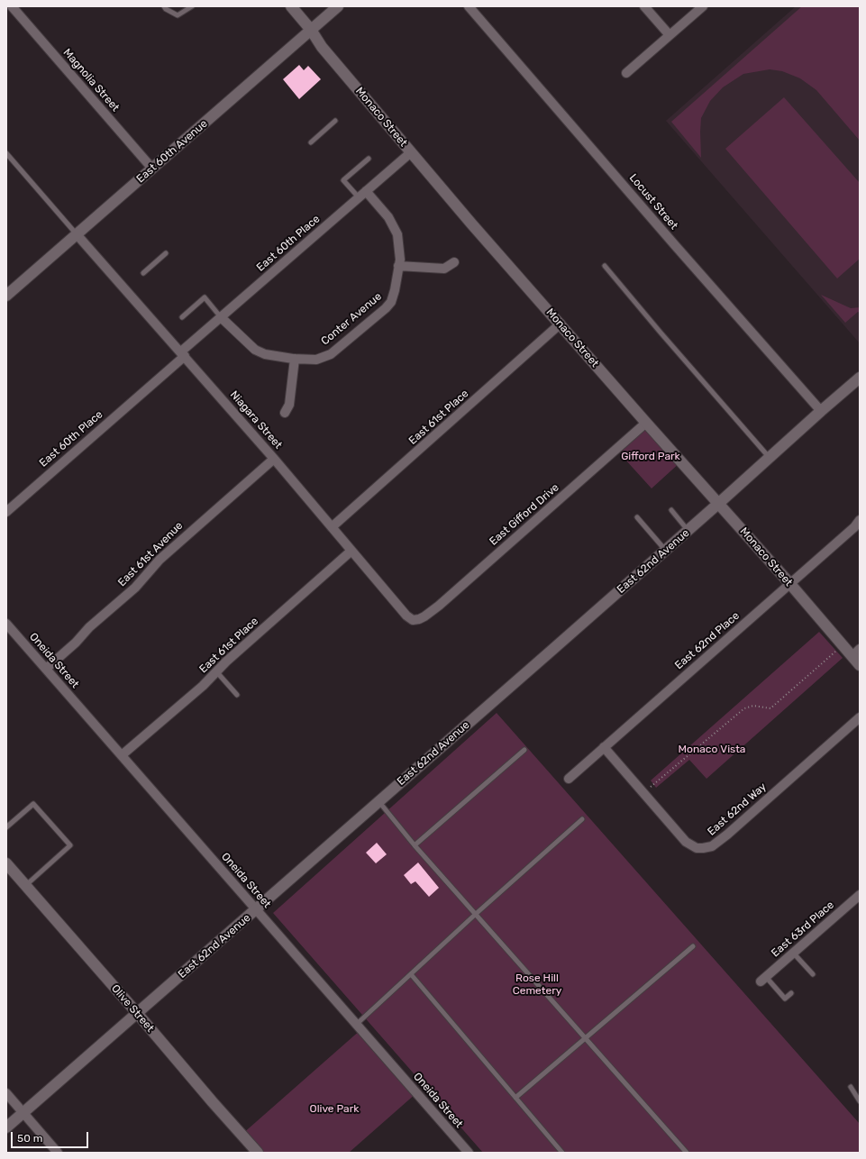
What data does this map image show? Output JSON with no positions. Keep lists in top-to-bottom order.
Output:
{
  "streets": {
    "street": [
      "Magnolia Street",
      "Monaco Street",
      "East 60th Avenue",
      "Locust Street",
      "East 60th Place",
      "Conter Avenue",
      "East 61st Place",
      "Niagara Street",
      "East Gifford Drive",
      "East 61st Avenue",
      "East 62nd Avenue",
      "East 62nd Place",
      "Oneida Street",
      "East 62nd Way",
      "East 63rd Place",
      "Olive Street"
    ]
  },
  "crossings": [
    ["Magnolia Street", "East 60th Avenue"],
    ["Monaco Street", "East 60th Avenue"],
    ["Monaco Street", "East 60th Place"],
    ["Monaco Street", "East 61st Place"],
    ["Monaco Street", "East Gifford Drive"],
    ["Monaco Street", "East 62nd Avenue"],
    ["Monaco Street", "East 62nd Place"],
    ["East 60th Avenue", "Niagara Street"],
    ["Locust Street", "East 62nd Avenue"],
    ["East 60th Place", "Conter Avenue"],
    ["East 60th Place", "Niagara Street"],
    ["East 61st Place", "Niagara Street"],
    ["East 61st Place", "Oneida Street"],
    ["Niagara Street", "East Gifford Drive"],
    ["Niagara Street", "East 61st Avenue"],
    ["East 61st Avenue", "Oneida Street"],
    ["East 62nd Avenue", "Oneida Street"],
    ["East 62nd Avenue", "Olive Street"],
    ["East 62nd Place", "East 62nd Way"]
  ],
  "parks": [
    "Gifford Park",
    "Monaco Vista",
    "Rose Hill Cemetery",
    "Olive Park"
  ],
  "scale_bar": "50 m"
}
